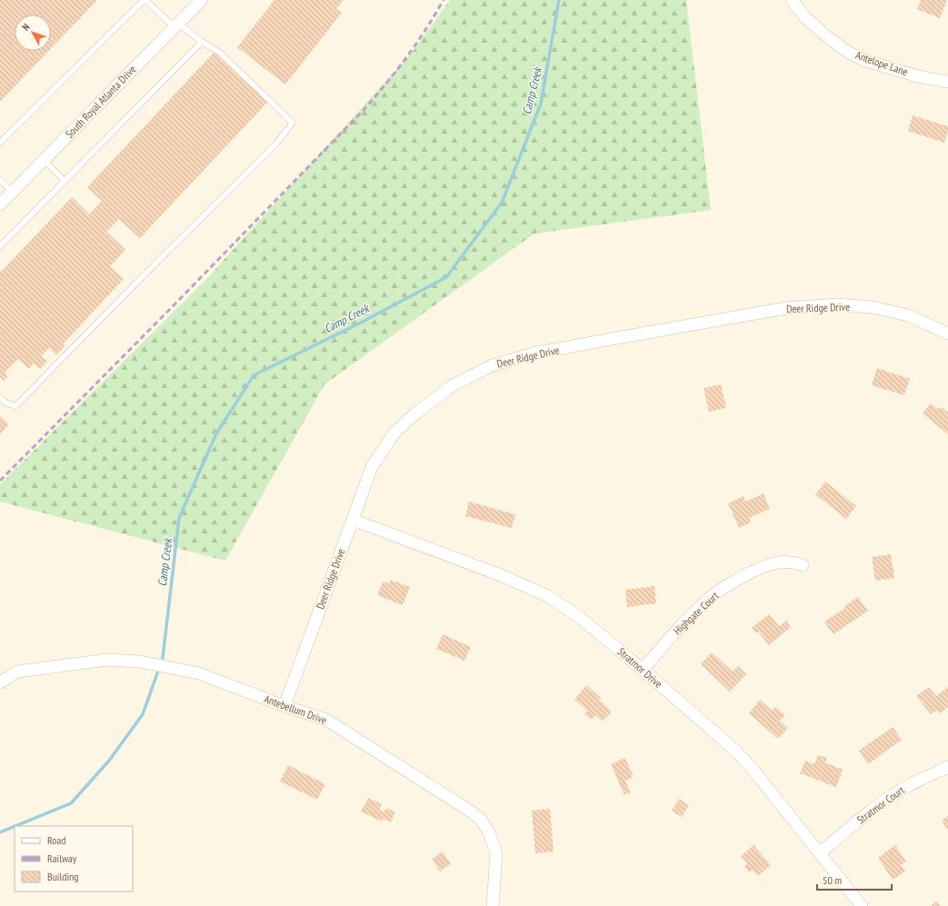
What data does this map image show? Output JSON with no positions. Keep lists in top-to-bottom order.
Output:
{
  "streets": {
    "street": [
      "Antelope Lane",
      "South Royal Atlanta Drive",
      "Deer Ridge Drive",
      "Highgate Court",
      "Stratmor Drive",
      "Antebellum Drive",
      "Stratmor Court"
    ]
  },
  "crossings": [
    ["Deer Ridge Drive", "Stratmor Drive"],
    ["Deer Ridge Drive", "Antebellum Drive"],
    ["Highgate Court", "Stratmor Drive"],
    ["Stratmor Drive", "Stratmor Court"]
  ],
  "water": ["Camp Creek"],
  "legend": ["Road", "Railway", "Building"],
  "scale_bar": "50 m",
  "north": "top left"
}
